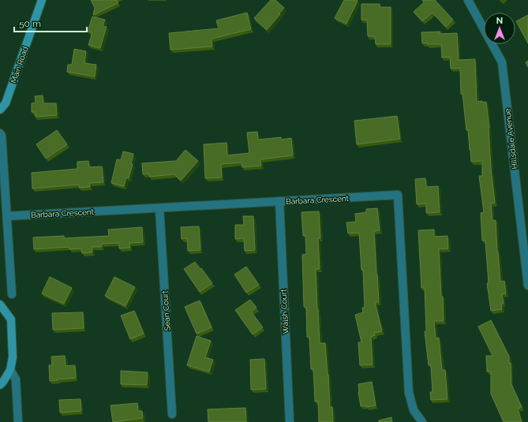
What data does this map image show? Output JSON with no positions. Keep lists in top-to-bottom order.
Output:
{
  "streets": {
    "main road": ["Main Road"],
    "street": [
      "Hillsdale Avenue",
      "Barbara Crescent",
      "Sean Court",
      "Walsh Court"
    ]
  },
  "crossings": [
    ["Barbara Crescent", "Sean Court"],
    ["Barbara Crescent", "Walsh Court"]
  ],
  "scale_bar": "50 m",
  "north": "top"
}
